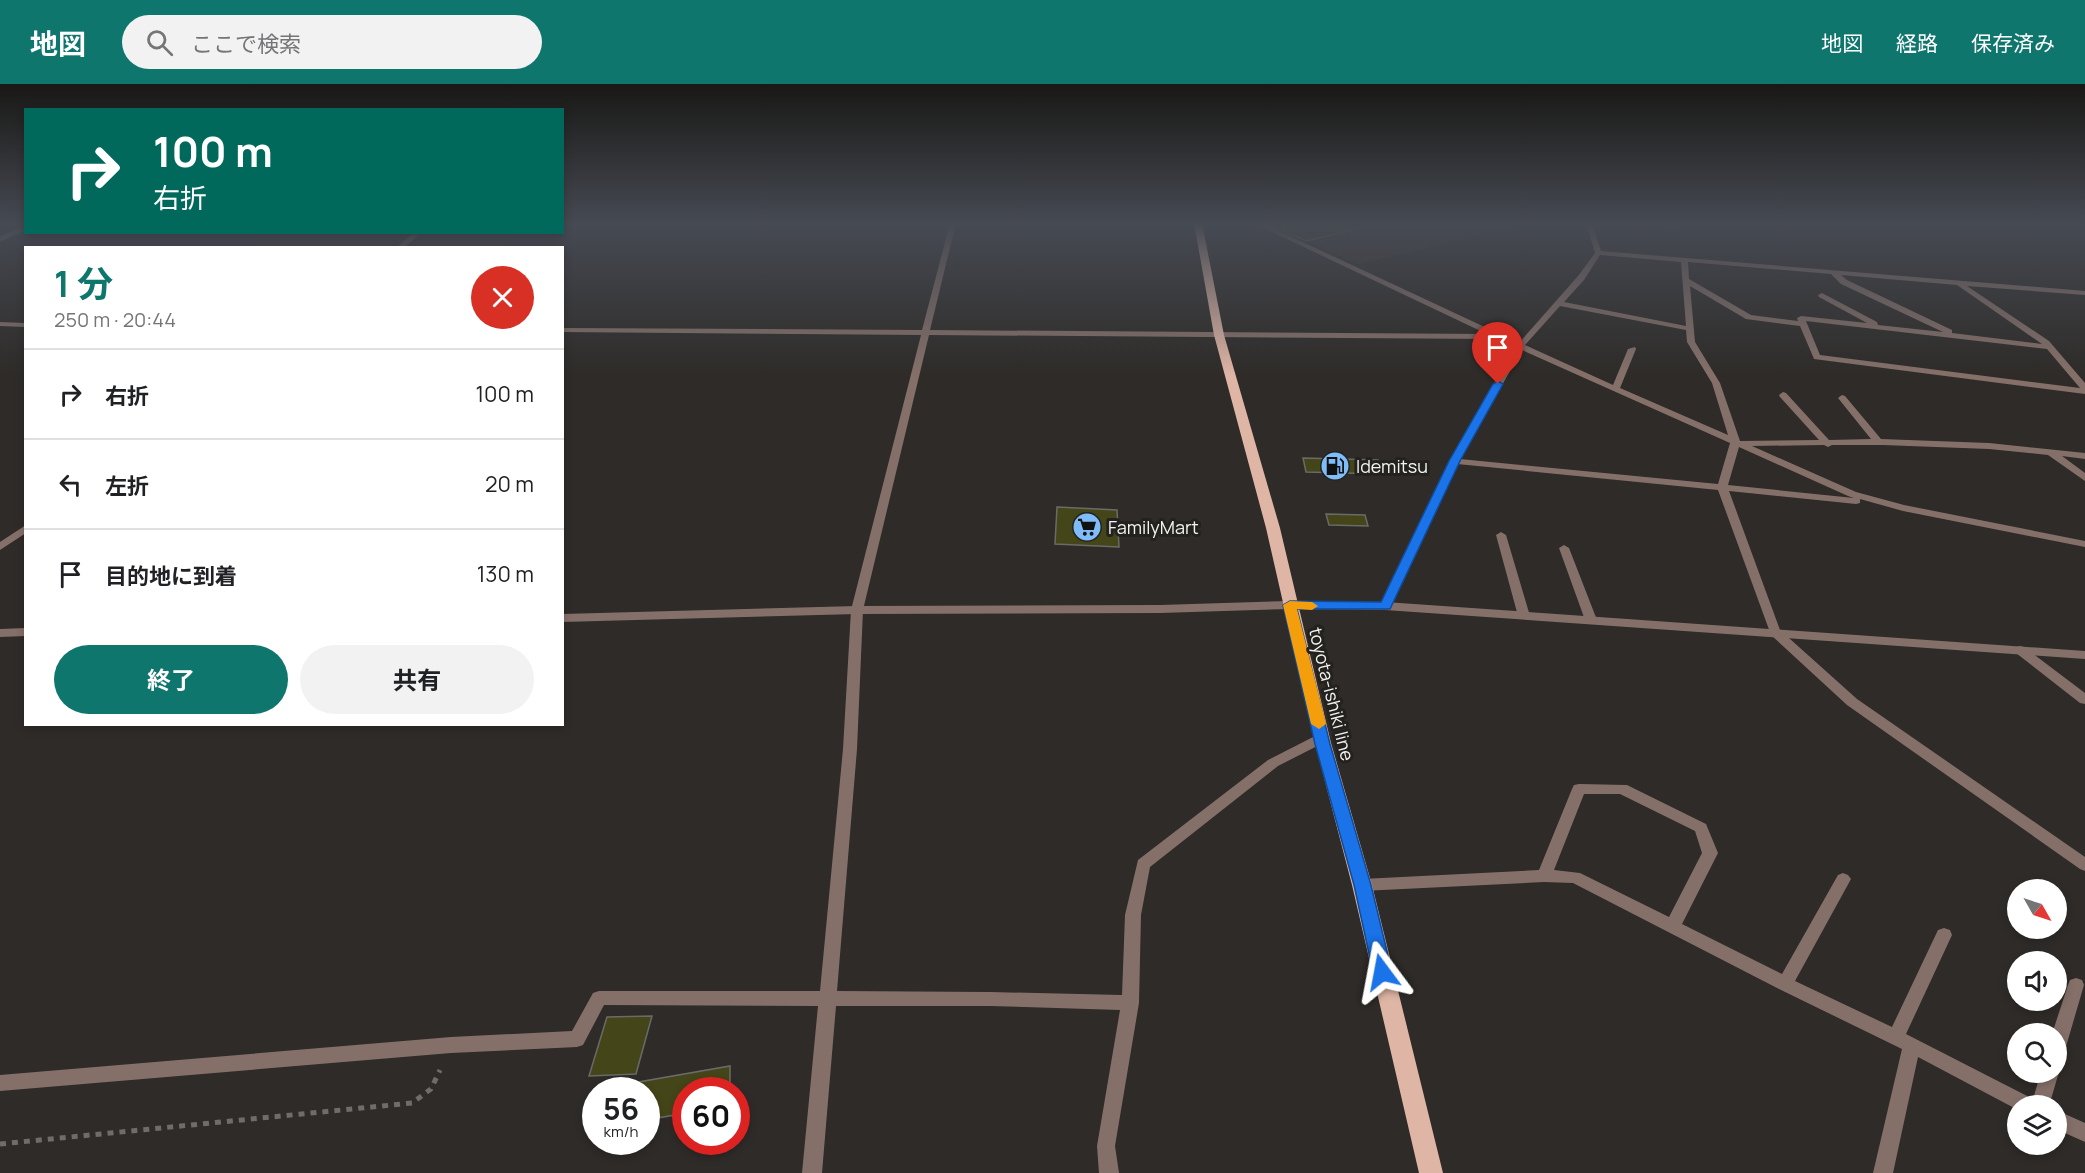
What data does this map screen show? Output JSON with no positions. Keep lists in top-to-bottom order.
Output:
{
  "streets": {
    "main road": ["toyota-ishiki line"]
  },
  "places": {
    "fuel station": ["Idemitsu"],
    "supermarket": ["FamilyMart"]
  },
  "north": "bottom right",
  "page": {
    "header": "地図",
    "search": "ここで検索",
    "nav": ["地図", "経路", "保存済み"],
    "turn": ["100 m", "右折"],
    "heading": ["1 分", "250 m · 20:44"],
    "list": [
      {
        "name": "右折",
        "value": "100 m"
      },
      {
        "name": "左折",
        "value": "20 m"
      },
      {
        "name": "目的地に到着",
        "value": "130 m"
      }
    ],
    "buttons": ["終了", "共有"],
    "speed": "56 km/h",
    "limit": "60"
  }
}
